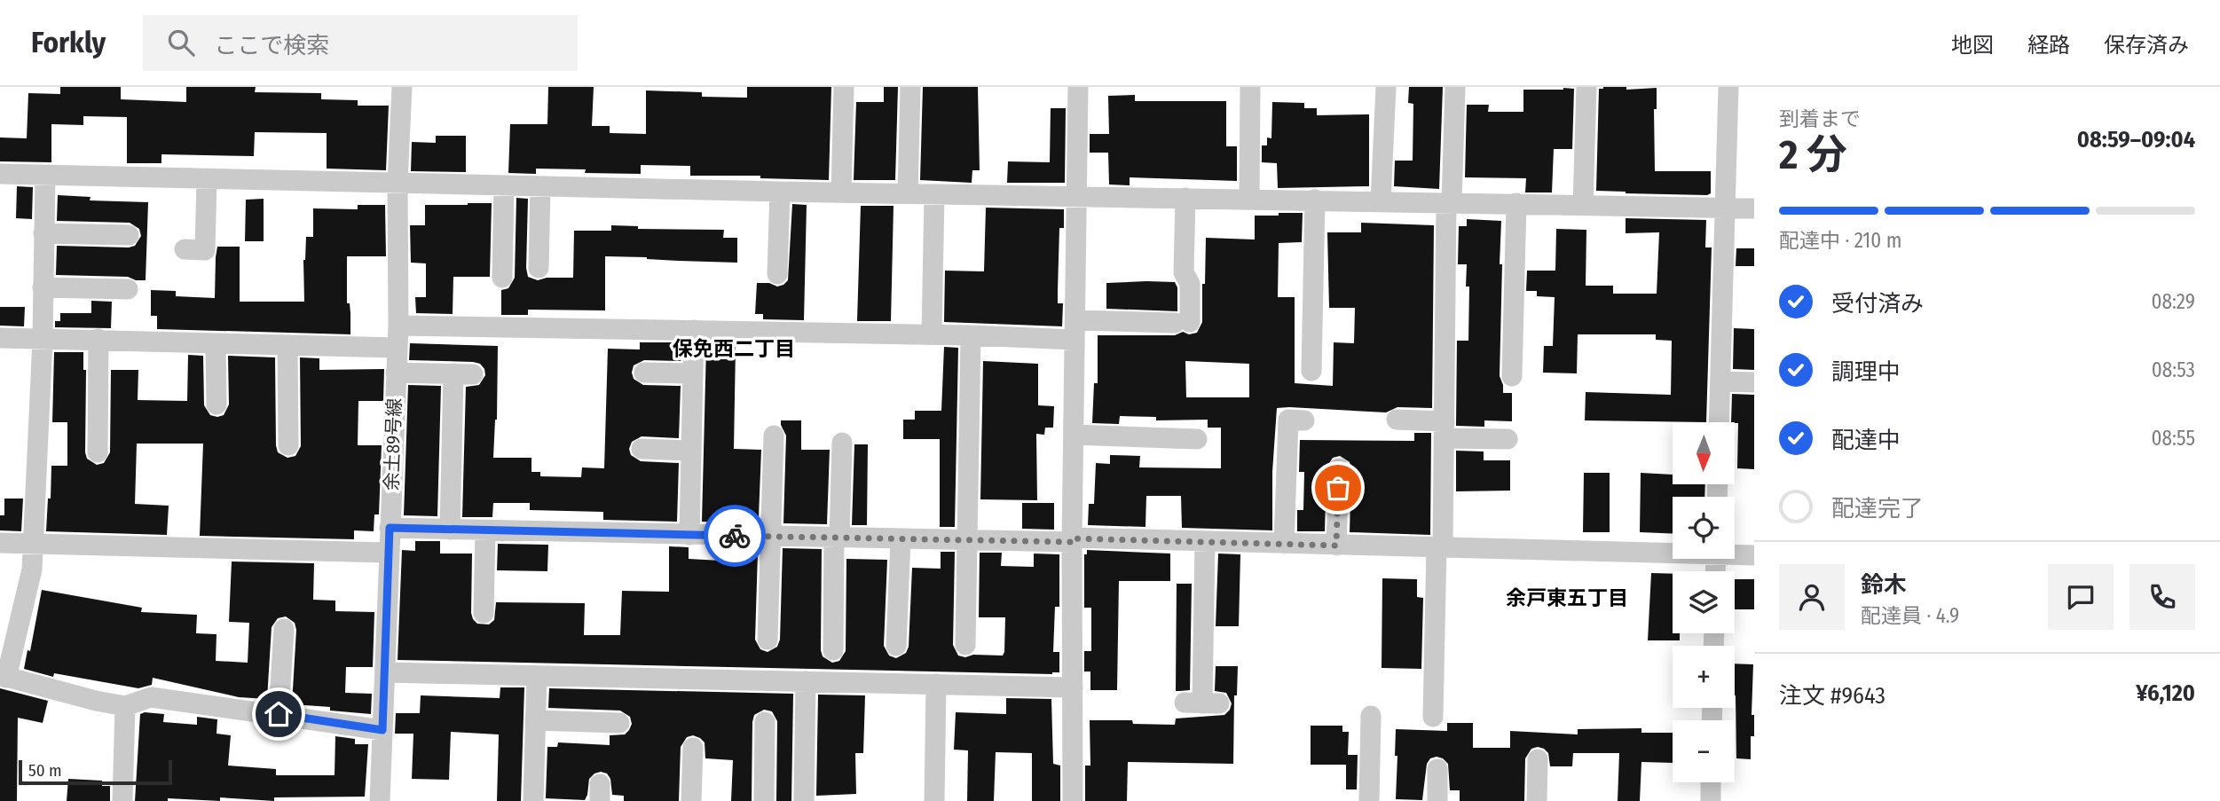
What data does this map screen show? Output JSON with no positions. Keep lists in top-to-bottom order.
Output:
{
  "streets": {
    "street": ["余土89号線"]
  },
  "districts": ["保免西二丁目", "余戸東五丁目"],
  "scale_bar": "50 m",
  "north": "bottom",
  "page": {
    "header": "Forkly",
    "search": "ここで検索",
    "nav": ["地図", "経路", "保存済み"],
    "heading": ["2 分", "到着まで", "08:59–09:04"],
    "panel": [
      "鈴木",
      "配達員 · 4.9",
      "注文 #9643",
      "¥6,120"
    ],
    "bar": "配達中 · 210 m",
    "list": [
      ["受付済み", "08:29"],
      ["調理中", "08:53"],
      ["配達中", "08:55"],
      "配達完了"
    ],
    "map_buttons": ["+", "−"],
    "scale": "50 m"
  }
}
